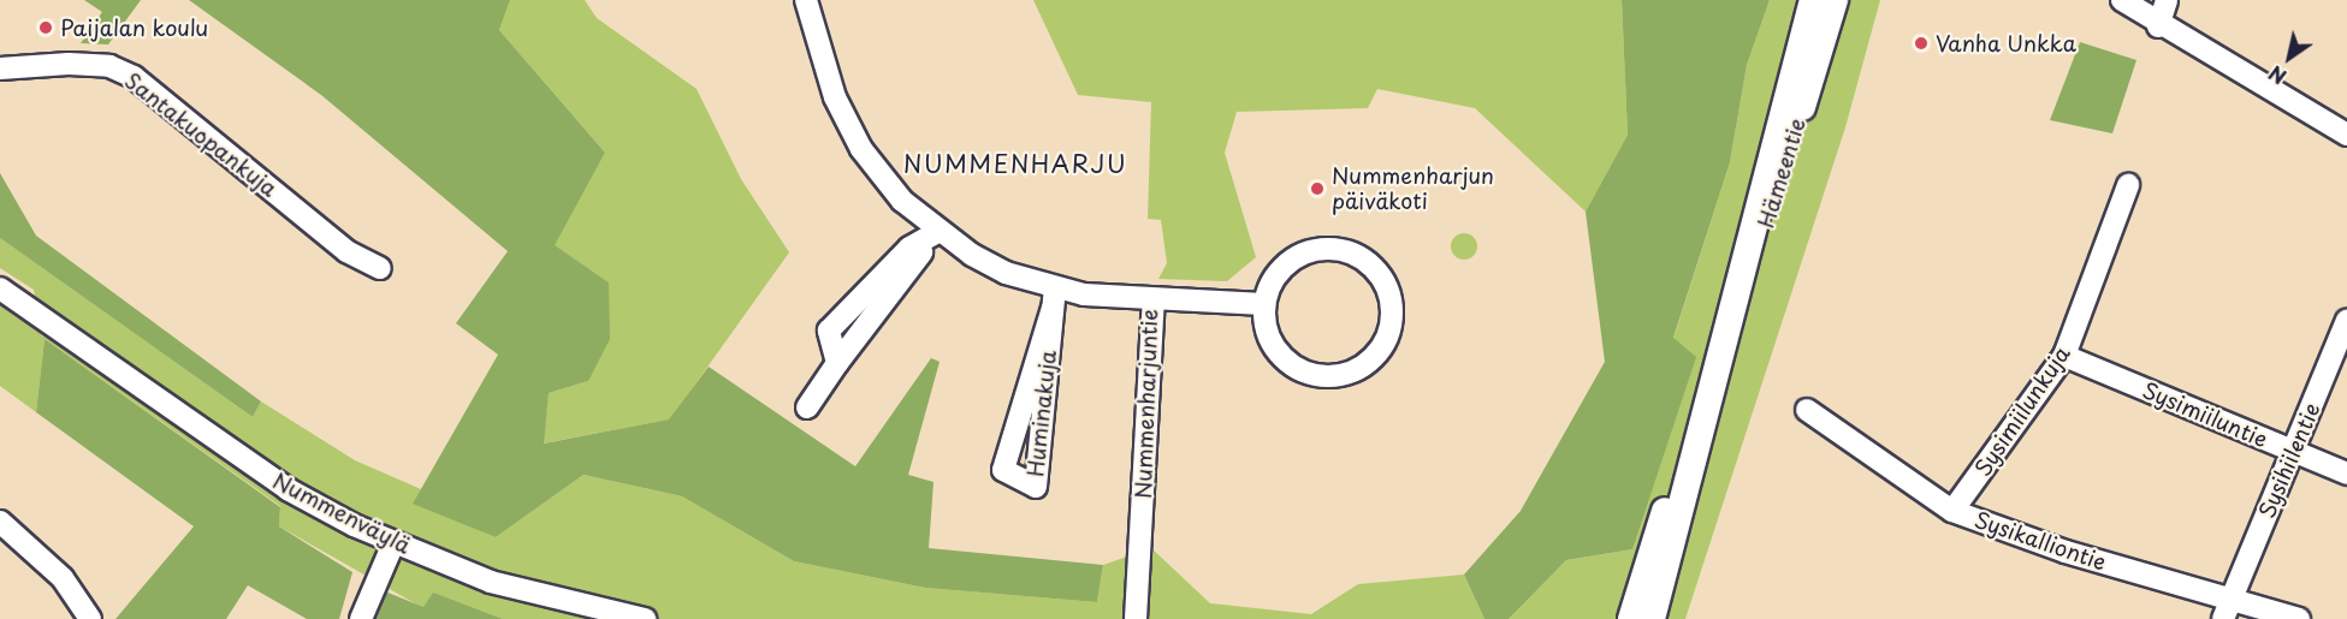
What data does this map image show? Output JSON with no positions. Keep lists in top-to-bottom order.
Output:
{
  "streets": {
    "main road": ["Hämeentie"],
    "street": [
      "Santakuopankuja",
      "Nummenharjuntie",
      "Sysimiilunkuja",
      "Huminakuja",
      "Sysimiiluntie",
      "Sysihiilentie",
      "Nummenväylä",
      "Sysikalliontie"
    ]
  },
  "crossings": [
    ["Nummenharjuntie", "Huminakuja"],
    ["Sysimiilunkuja", "Sysimiiluntie"],
    ["Sysimiilunkuja", "Sysikalliontie"],
    ["Sysimiiluntie", "Sysihiilentie"],
    ["Sysihiilentie", "Sysikalliontie"]
  ],
  "districts": ["NUMMENHARJU"],
  "places": ["Paijalan koulu", "Vanha Unkka", "Nummenharjun päiväkoti"],
  "north": "bottom left"
}
